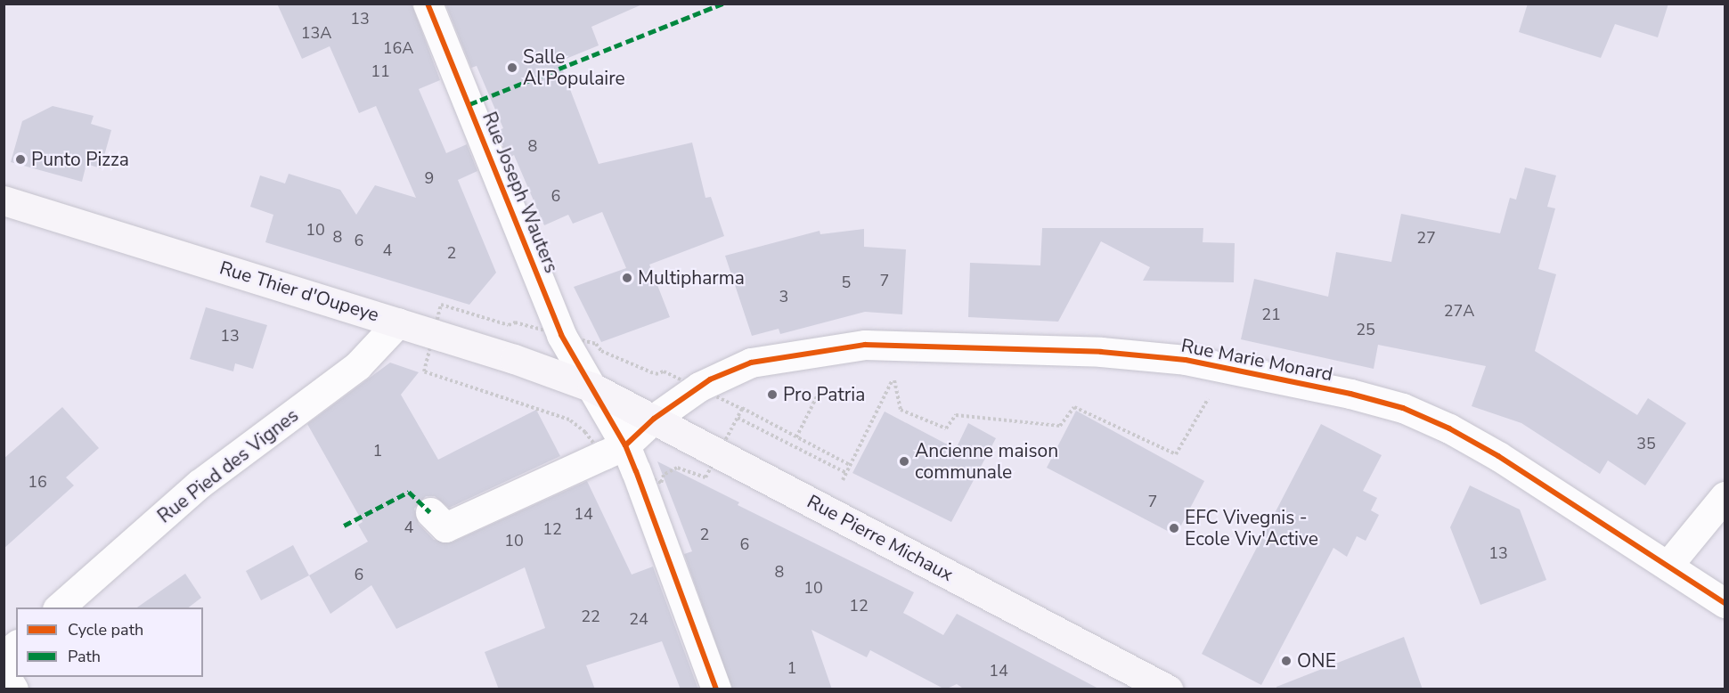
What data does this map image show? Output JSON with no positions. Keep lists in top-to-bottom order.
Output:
{
  "streets": {
    "main road": ["Rue Thier d'Oupeye", "Rue Pierre Michaux"],
    "street": ["Rue Joseph Wauters", "Rue Marie Monard", "Rue Pied des Vignes"]
  },
  "crossings": [
    ["Rue Joseph Wauters", "Rue Thier d'Oupeye"],
    ["Rue Joseph Wauters", "Rue Marie Monard"],
    ["Rue Joseph Wauters", "Rue Pierre Michaux"],
    ["Rue Thier d'Oupeye", "Rue Pied des Vignes"],
    ["Rue Thier d'Oupeye", "Rue Pierre Michaux"],
    ["Rue Marie Monard", "Rue Pierre Michaux"]
  ],
  "places": [
    "Salle Al'Populaire",
    "Punto Pizza",
    "Multipharma",
    "Pro Patria",
    "Ancienne maison communale",
    "EFC Vivegnis - Ecole Viv'Active",
    "ONE"
  ],
  "house_numbers": [
    "13",
    "13A",
    "16A",
    "11",
    "8",
    "9",
    "6",
    "10",
    "8",
    "27",
    "6",
    "4",
    "2",
    "7",
    "5",
    "3",
    "27A",
    "21",
    "25",
    "13",
    "35",
    "1",
    "16",
    "7",
    "14",
    "4",
    "12",
    "2",
    "10",
    "6",
    "13",
    "8",
    "6",
    "10",
    "12",
    "22",
    "24",
    "1",
    "14"
  ],
  "legend": ["Cycle path", "Path"]
}
